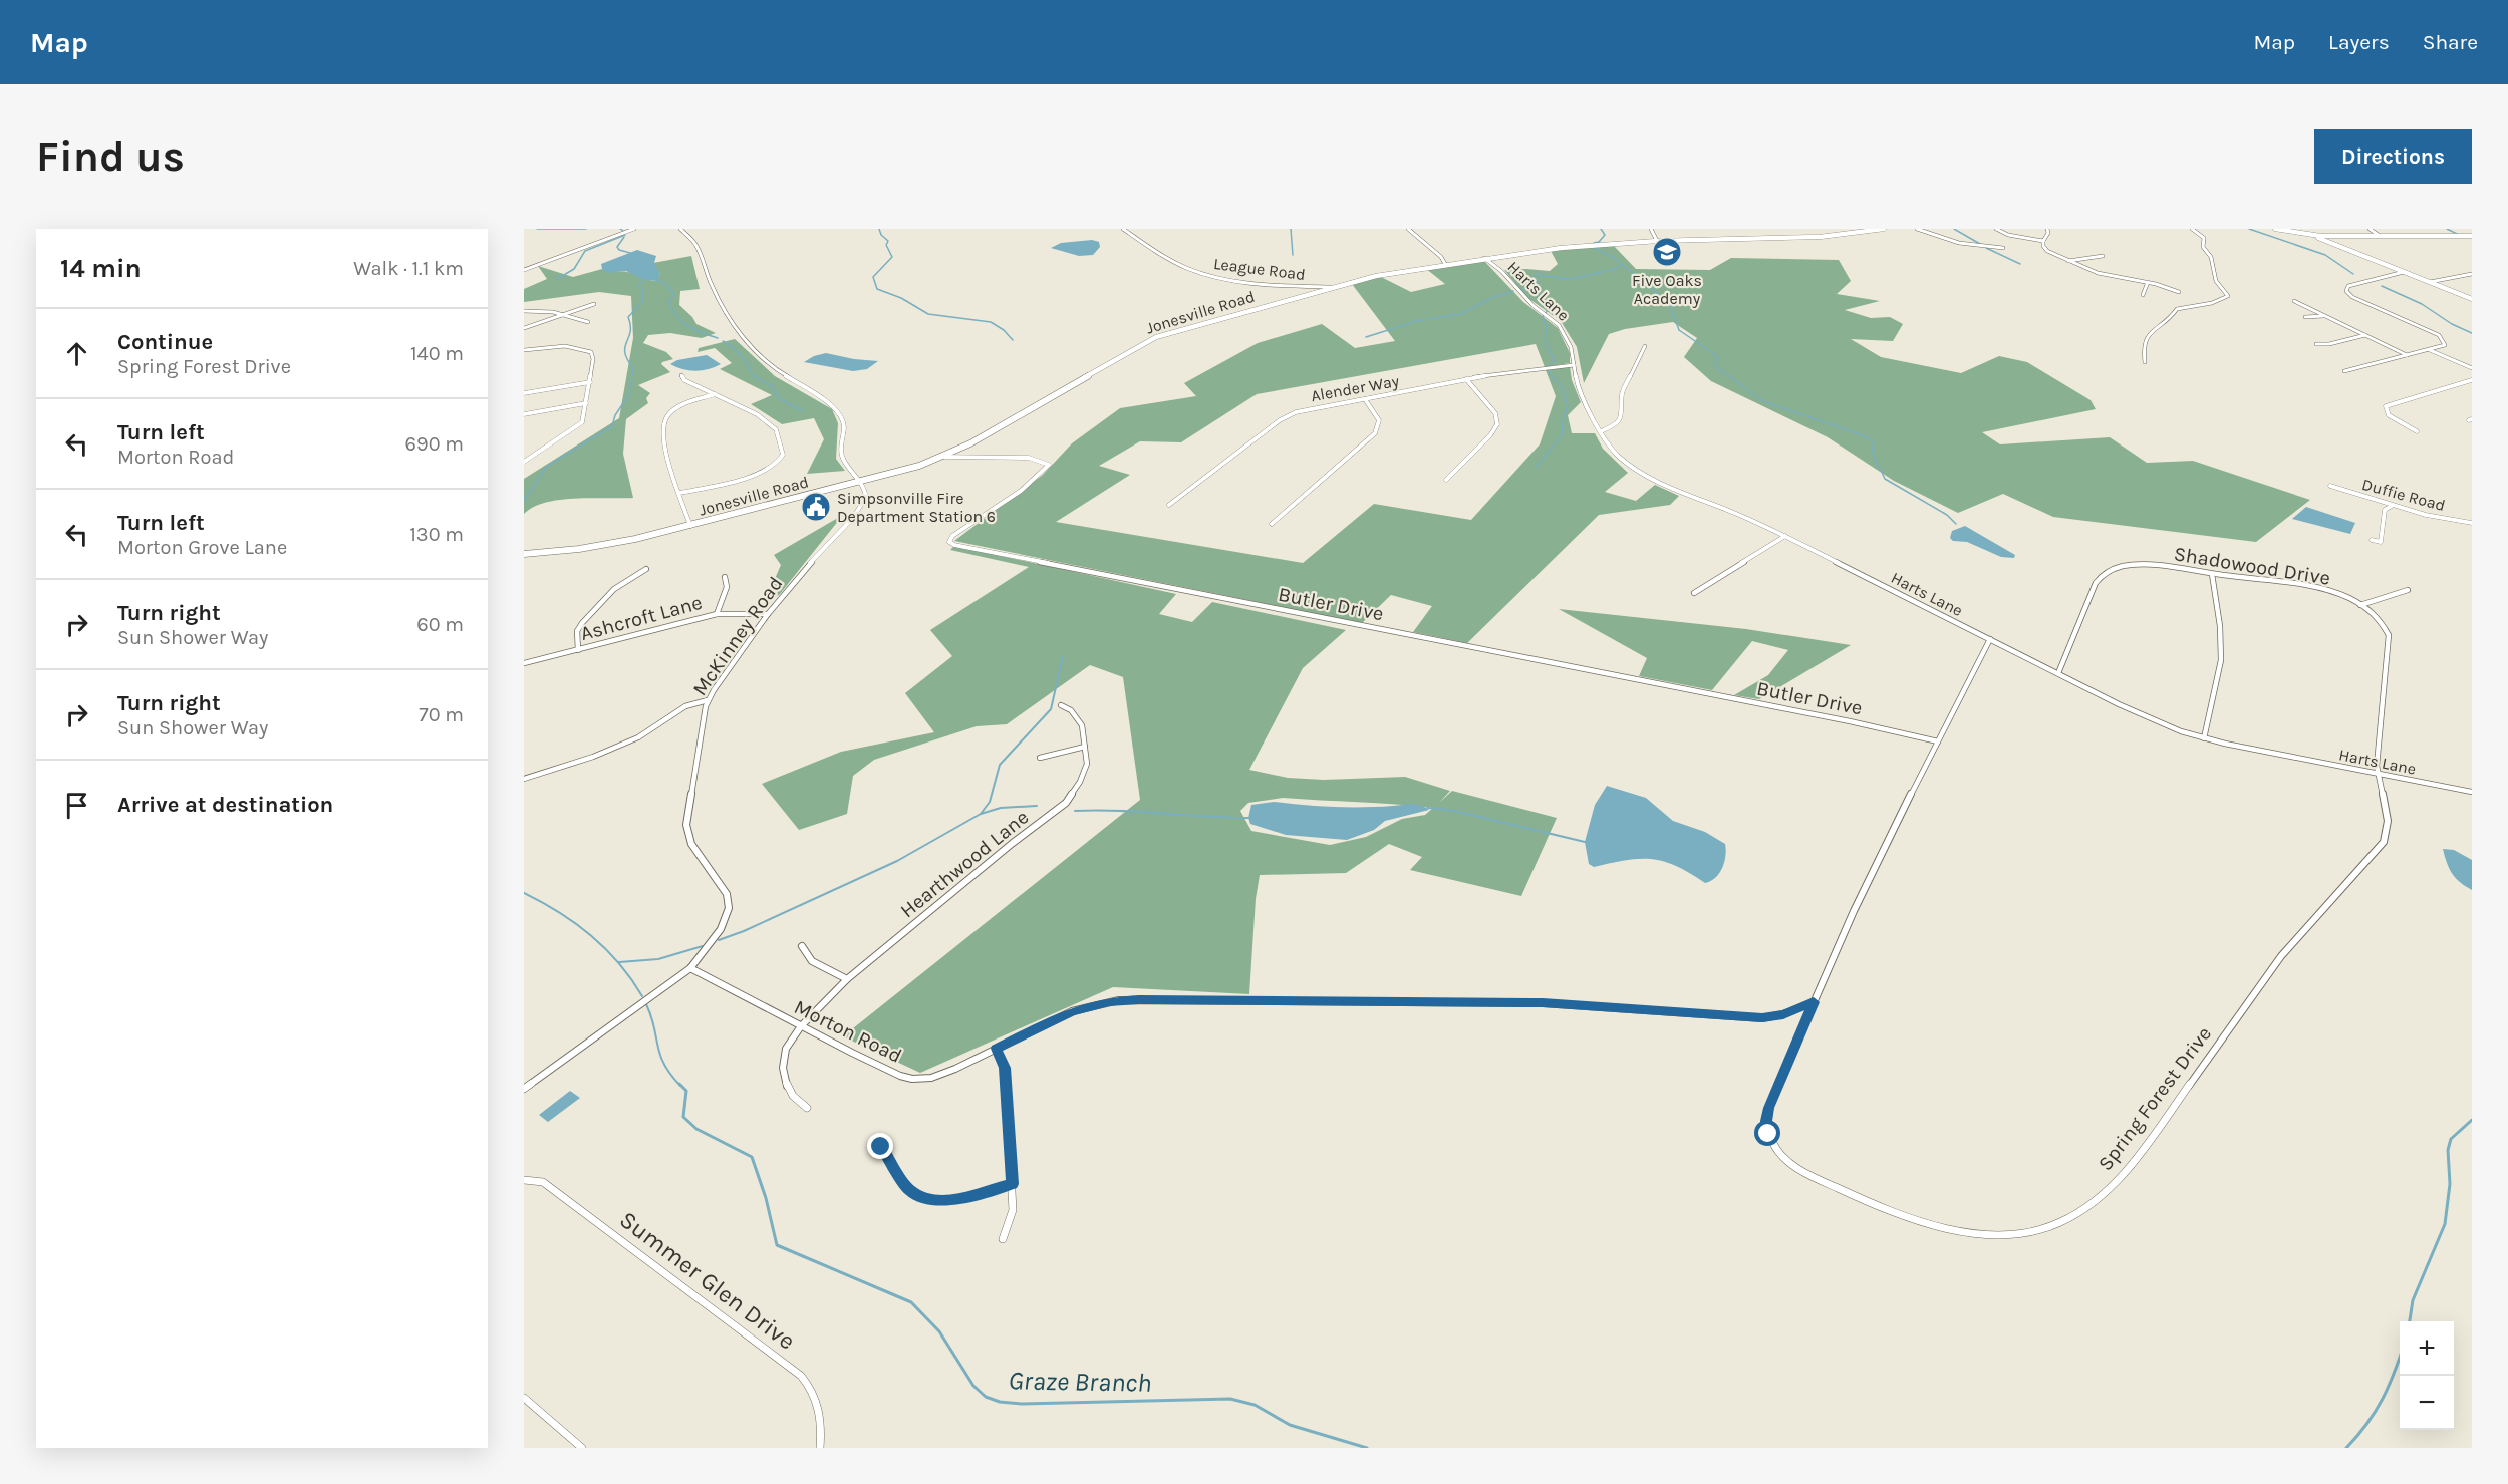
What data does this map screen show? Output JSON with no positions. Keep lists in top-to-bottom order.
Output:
{
  "streets": {
    "street": [
      "League Road",
      "Harts Lane",
      "Jonesville Road",
      "Alender Way",
      "Duffie Road",
      "Shadowood Drive",
      "Butler Drive",
      "Ashcroft Lane",
      "McKinney Road",
      "Hearthwood Lane",
      "Morton Road",
      "Spring Forest Drive",
      "Summer Glen Drive"
    ]
  },
  "crossings": [
    ["League Road", "Jonesville Road"],
    ["Harts Lane", "Jonesville Road"],
    ["Harts Lane", "Alender Way"],
    ["Harts Lane", "Shadowood Drive"],
    ["Harts Lane", "Spring Forest Drive"],
    ["Jonesville Road", "Butler Drive"],
    ["Jonesville Road", "McKinney Road"],
    ["Shadowood Drive", "Spring Forest Drive"],
    ["Butler Drive", "Spring Forest Drive"],
    ["Ashcroft Lane", "McKinney Road"],
    ["McKinney Road", "Morton Road"],
    ["Hearthwood Lane", "Morton Road"],
    ["Morton Road", "Spring Forest Drive"]
  ],
  "water": ["Graze Branch"],
  "places": {
    "school or university": ["Five Oaks Academy"],
    "public building": ["Simpsonville Fire Department Station 6"]
  },
  "page": {
    "header": "Map",
    "nav": ["Map", "Layers", "Share"],
    "buttons": "Directions",
    "title": "Find us",
    "heading": ["14 min", "Walk · 1.1 km"],
    "list": [
      ["Continue", "Spring Forest Drive", "140 m"],
      ["Turn left", "Morton Road", "690 m"],
      ["Turn left", "Morton Grove Lane", "130 m"],
      ["Turn right", "Sun Shower Way", "60 m"],
      ["Turn right", "Sun Shower Way", "70 m"],
      "Arrive at destination"
    ],
    "map_buttons": ["+", "−"]
  }
}
